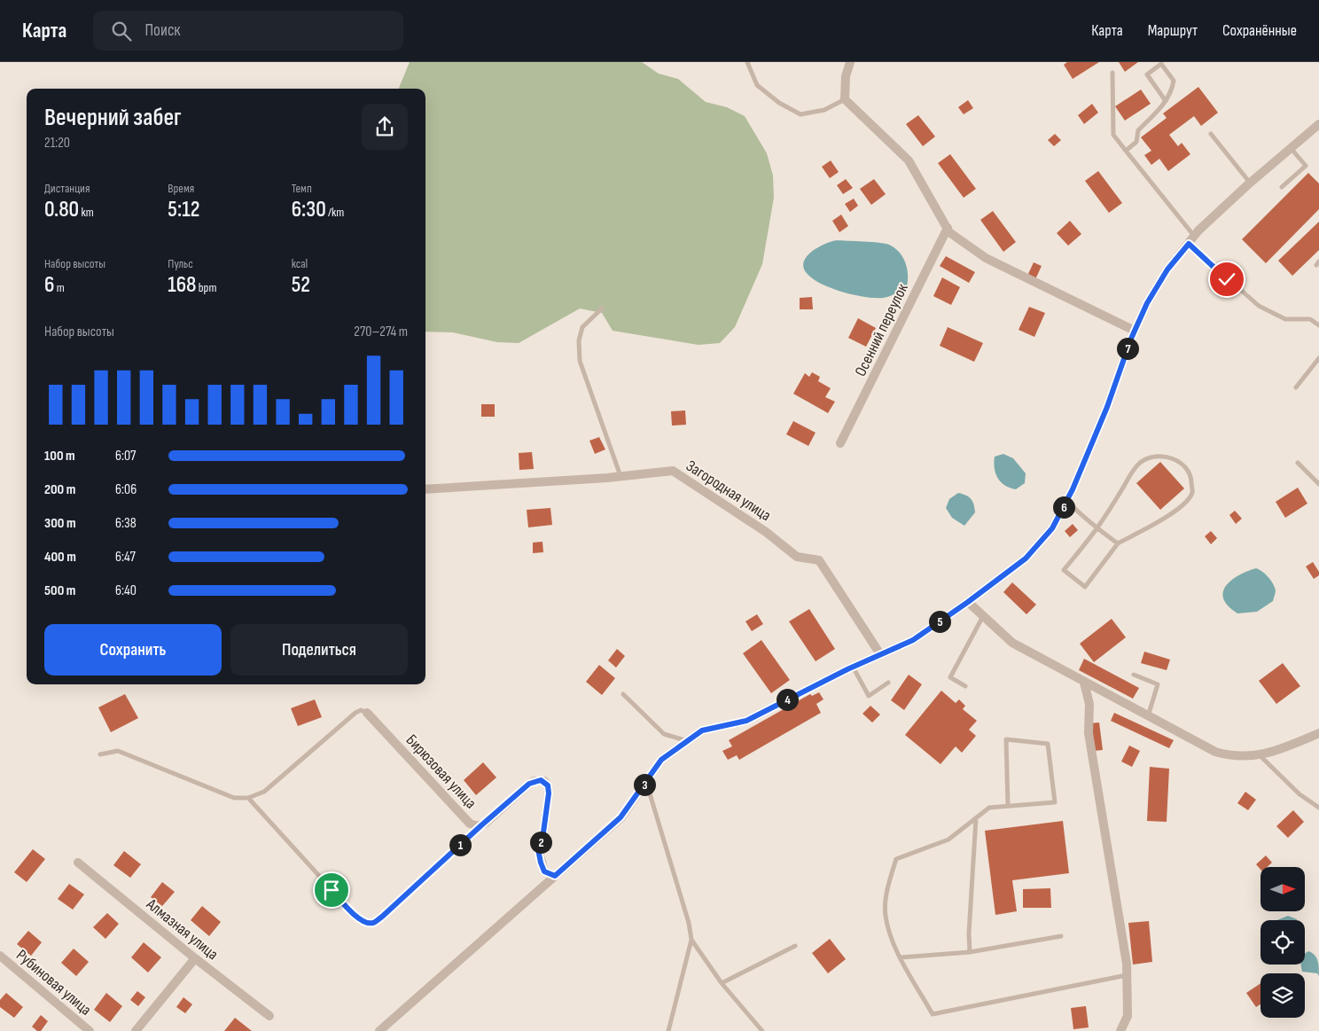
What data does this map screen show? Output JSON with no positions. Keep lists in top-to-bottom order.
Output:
{
  "streets": {
    "street": [
      "Осенний переулок",
      "Загородная улица",
      "Бирюзовая улица",
      "Алмазная улица",
      "Рубиновая улица"
    ]
  },
  "north": "right",
  "page": {
    "header": "Карта",
    "search": "Поиск",
    "nav": ["Карта", "Маршрут", "Сохранённые"],
    "heading": ["Вечерний забег", "21:20"],
    "stats": [
      ["Дистанция", "0.80 km"],
      ["Время", "5:12"],
      ["Темп", "6:30 /km"],
      ["Набор высоты", "6 m"],
      ["Пульс", "168 bpm"],
      ["kcal", "52"]
    ],
    "chart": ["Набор высоты", "270–274 m"],
    "pins": [
      "7",
      "6",
      "5",
      "4",
      "3",
      "2",
      "1"
    ],
    "list": [
      {
        "name": "100 m",
        "note": "6:07"
      },
      {
        "name": "200 m",
        "note": "6:06"
      },
      {
        "name": "300 m",
        "note": "6:38"
      },
      {
        "name": "400 m",
        "note": "6:47"
      },
      {
        "name": "500 m",
        "note": "6:40"
      }
    ],
    "buttons": ["Сохранить", "Поделиться"]
  }
}
